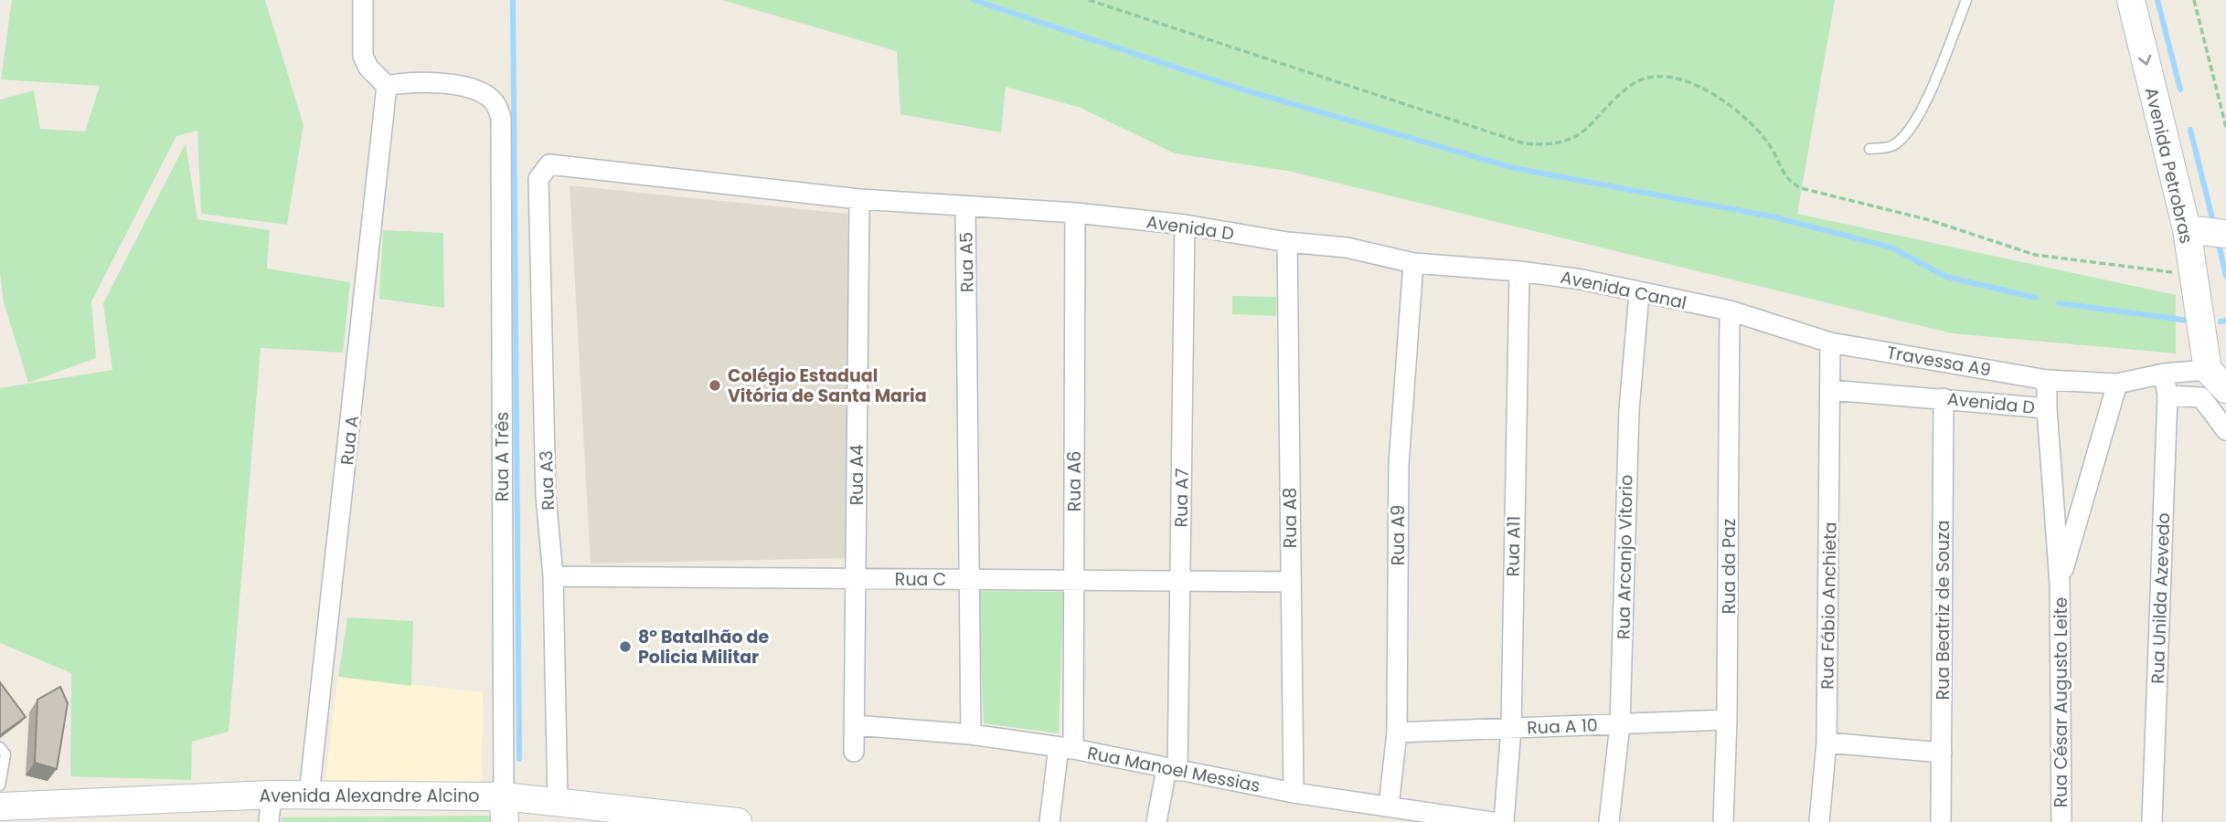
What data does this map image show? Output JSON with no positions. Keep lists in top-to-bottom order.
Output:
{
  "streets": {
    "street": [
      "Avenida Petrobras",
      "Avenida D",
      "Rua A5",
      "Avenida Canal",
      "Travessa A9",
      "Rua A",
      "Rua A Três",
      "Rua A4",
      "Rua A3",
      "Rua A6",
      "Rua A7",
      "Rua A8",
      "Rua A9",
      "Rua A11",
      "Rua Arcanjo Vitorio",
      "Rua da Paz",
      "Rua C",
      "Rua Unilda Azevedo",
      "Rua Fábio Anchieta",
      "Rua Beatriz de Souza",
      "Rua César Augusto Leite",
      "Rua A 10",
      "Rua Manoel Messias",
      "Avenida Alexandre Alcino"
    ]
  },
  "crossings": [
    ["Avenida Petrobras", "Avenida D"],
    ["Avenida D", "Rua A5"],
    ["Avenida D", "Avenida Canal"],
    ["Avenida D", "Travessa A9"],
    ["Avenida D", "Rua A6"],
    ["Avenida D", "Rua A7"],
    ["Avenida D", "Rua A8"],
    ["Avenida D", "Rua A9"],
    ["Avenida D", "Rua Unilda Azevedo"],
    ["Avenida D", "Rua Fábio Anchieta"],
    ["Avenida D", "Rua Beatriz de Souza"],
    ["Avenida D", "Rua César Augusto Leite"],
    ["Rua A5", "Rua A4"],
    ["Rua A5", "Rua A3"],
    ["Rua A5", "Rua C"],
    ["Rua A5", "Rua Manoel Messias"],
    ["Avenida Canal", "Travessa A9"],
    ["Avenida Canal", "Rua A9"],
    ["Avenida Canal", "Rua A11"],
    ["Avenida Canal", "Rua Arcanjo Vitorio"],
    ["Avenida Canal", "Rua da Paz"],
    ["Rua A", "Rua A Três"],
    ["Rua A", "Avenida Alexandre Alcino"],
    ["Rua A Três", "Avenida Alexandre Alcino"],
    ["Rua A4", "Rua C"],
    ["Rua A4", "Rua Manoel Messias"],
    ["Rua A3", "Rua C"],
    ["Rua A3", "Avenida Alexandre Alcino"],
    ["Rua A6", "Rua C"],
    ["Rua A6", "Rua Manoel Messias"],
    ["Rua A7", "Rua C"],
    ["Rua A7", "Rua Manoel Messias"],
    ["Rua A8", "Rua C"],
    ["Rua A8", "Rua Manoel Messias"],
    ["Rua A9", "Rua A 10"],
    ["Rua A9", "Rua Manoel Messias"],
    ["Rua A11", "Rua A 10"],
    ["Rua Arcanjo Vitorio", "Rua A 10"],
    ["Rua da Paz", "Rua A 10"]
  ],
  "one_way": ["Avenida Petrobras"],
  "places": ["Colégio Estadual Vitória de Santa Maria", "8º Batalhão de Policia Militar"]
}
